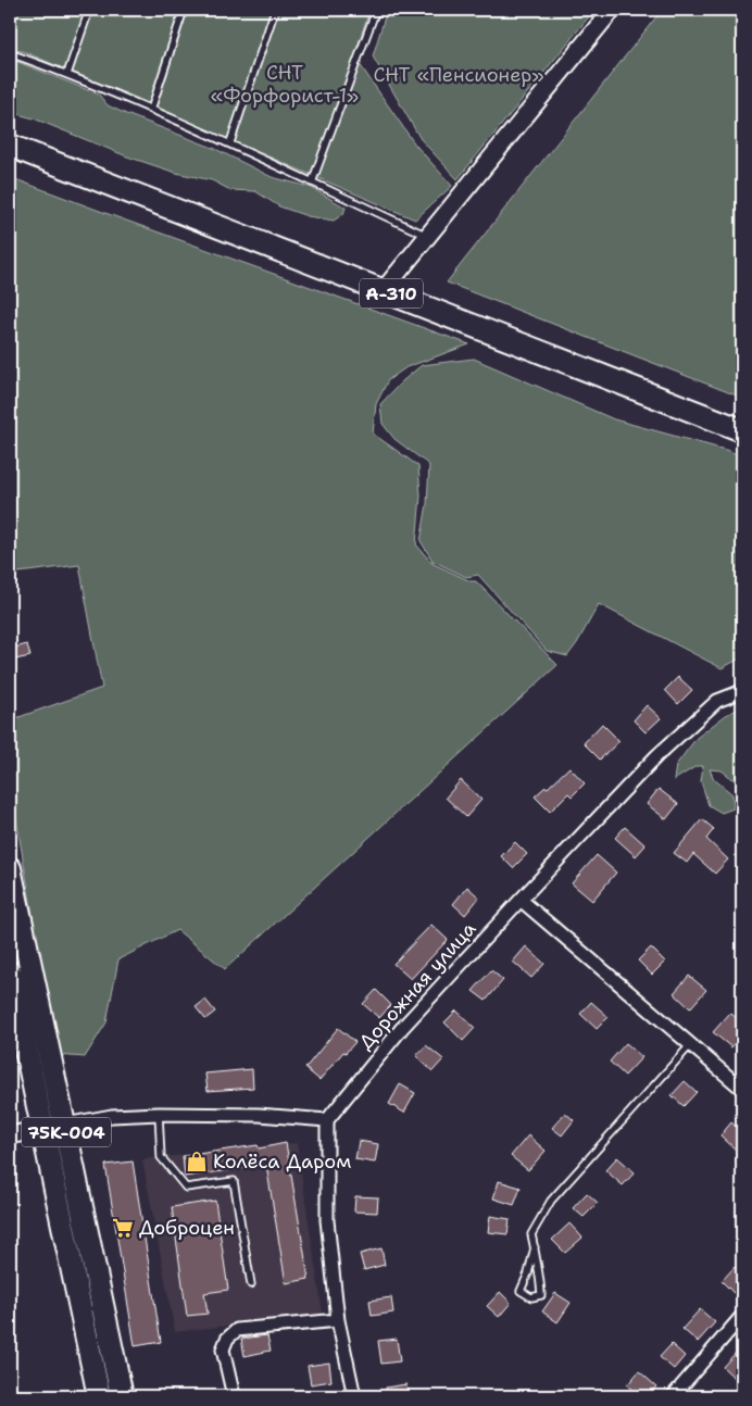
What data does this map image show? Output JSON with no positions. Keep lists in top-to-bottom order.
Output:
{
  "streets": {
    "highway": ["А-310", "75К-004"],
    "street": ["Дорожная улица"]
  },
  "parks": ["СНТ «Форфорист-1»", "СНТ «Пенсионер»"],
  "places": {
    "shop": ["Колёса Даром"],
    "supermarket": ["Доброцен"]
  }
}
